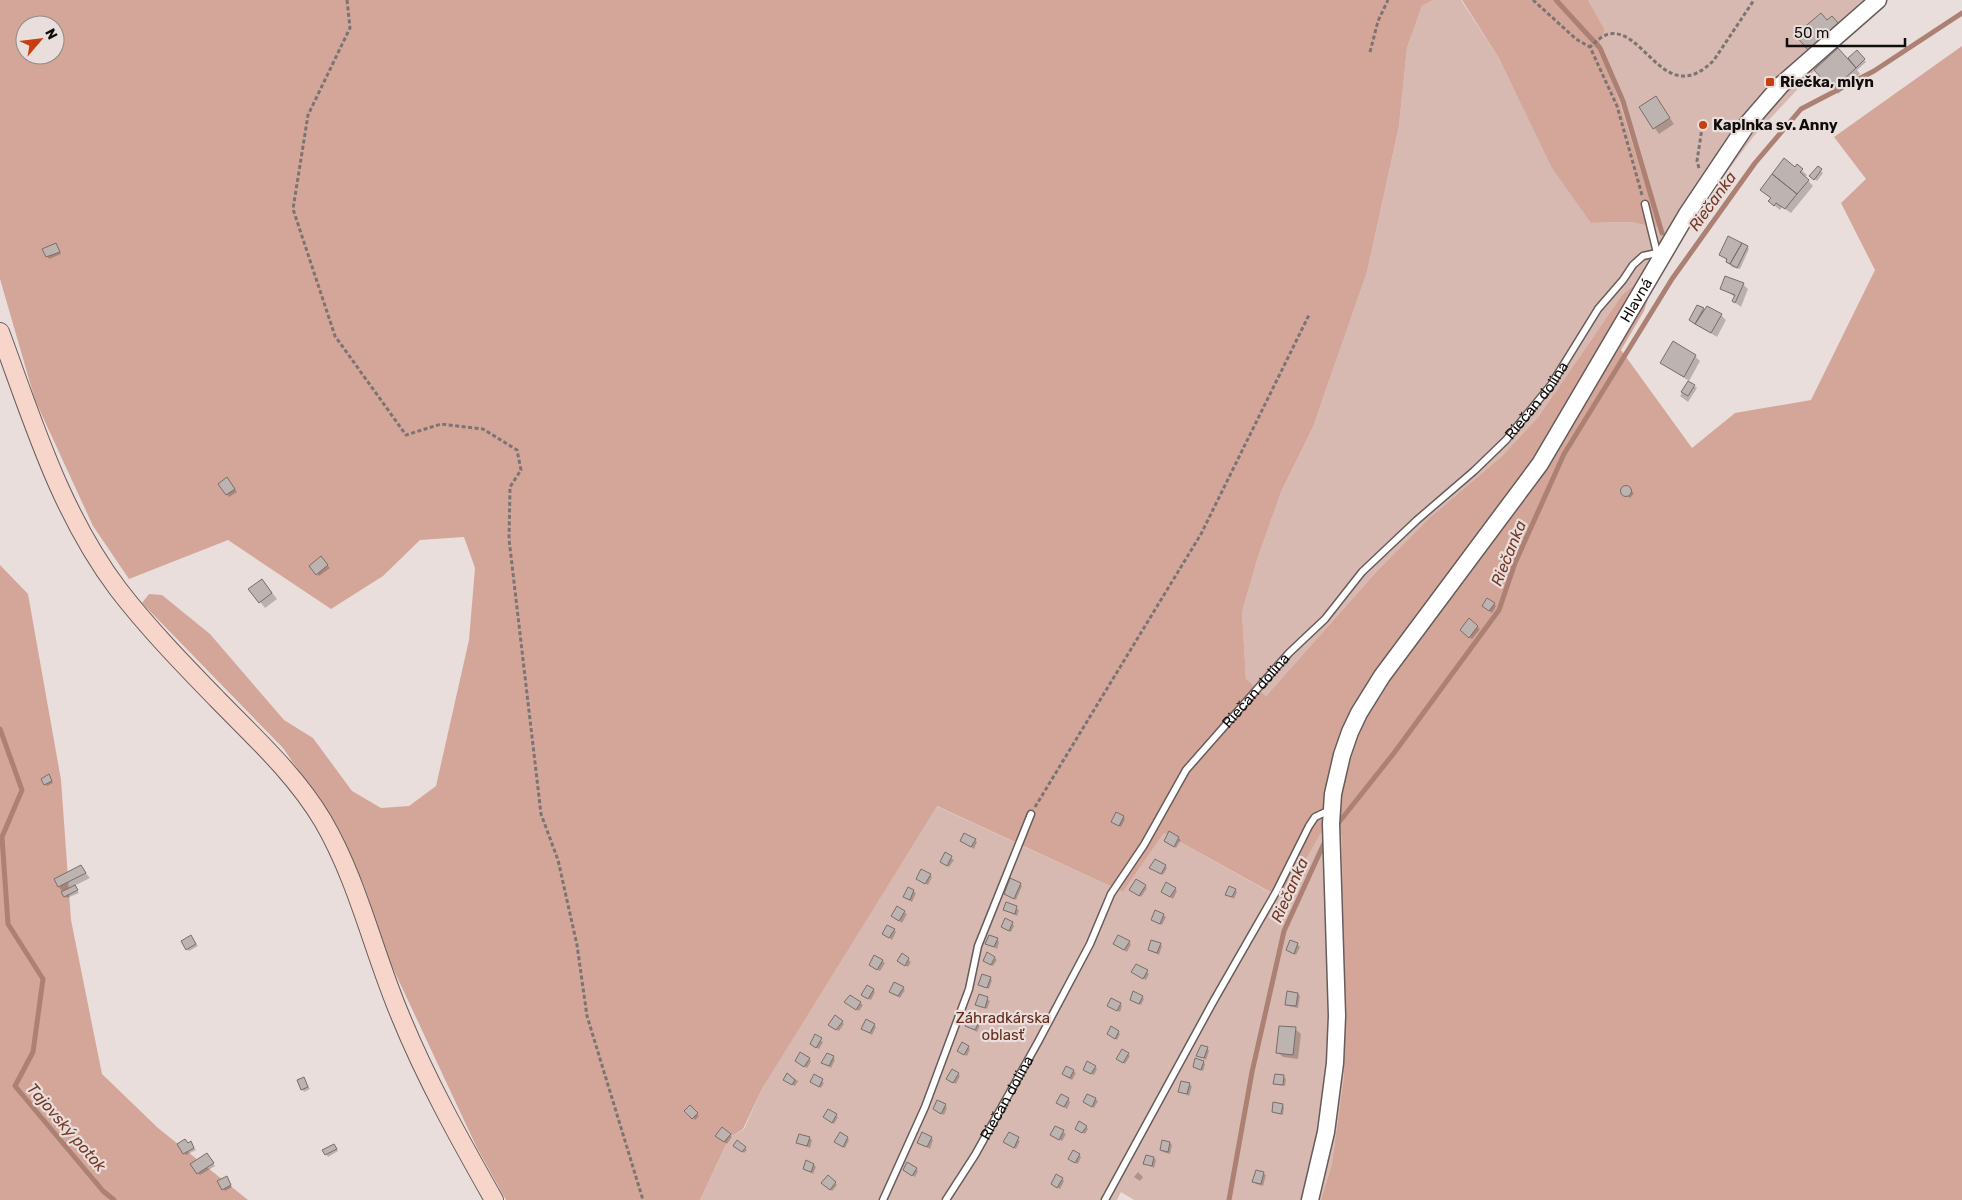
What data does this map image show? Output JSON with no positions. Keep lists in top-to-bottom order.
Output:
{
  "streets": {
    "street": ["Hlavná", "Riečan dolina"]
  },
  "crossings": [
    ["Hlavná", "Riečan dolina"]
  ],
  "water": ["Riečanka", "Tajovský potok"],
  "parks": ["Záhradkárska oblasť"],
  "places": {
    "transit": ["Riečka, mlyn"],
    "other": ["Kaplnka sv. Anny"]
  },
  "scale_bar": "50 m",
  "north": "top right"
}
